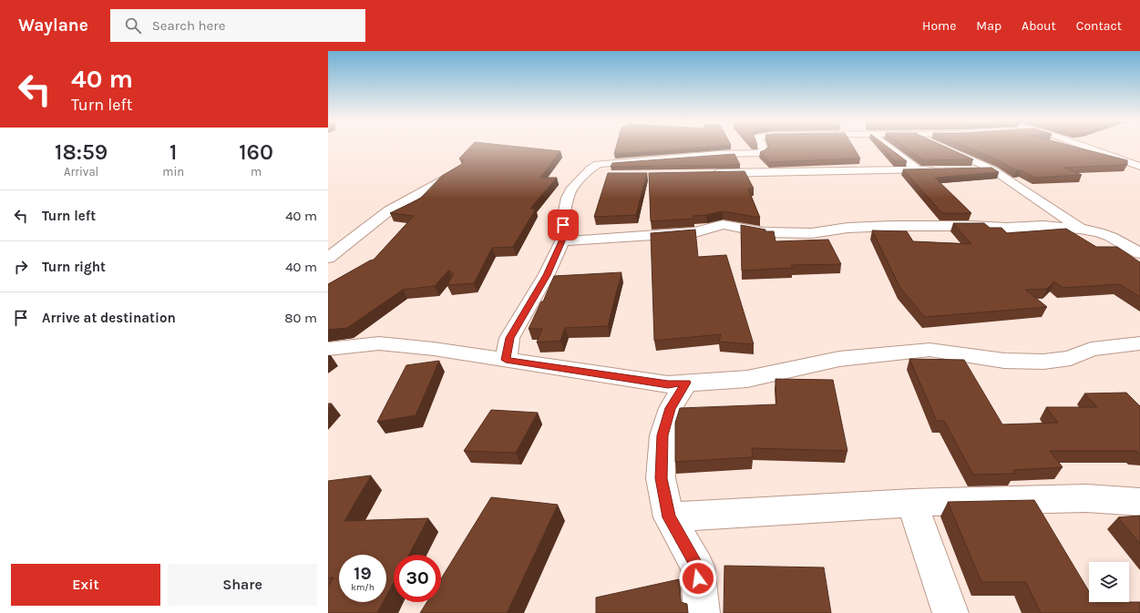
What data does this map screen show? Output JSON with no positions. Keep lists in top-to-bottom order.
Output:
{
  "page": {
    "header": "Waylane",
    "search": "Search here",
    "nav": [
      "Home",
      "Map",
      "About",
      "Contact"
    ],
    "turn": ["40 m", "Turn left"],
    "eta": [
      "18:59",
      "Arrival",
      "1",
      "min",
      "160",
      "m"
    ],
    "list": [
      {
        "name": "Turn left",
        "value": "40 m"
      },
      {
        "name": "Turn right",
        "value": "40 m"
      },
      {
        "name": "Arrive at destination",
        "value": "80 m"
      }
    ],
    "speed": "19 km/h",
    "limit": "30",
    "buttons": ["Exit", "Share"]
  }
}
